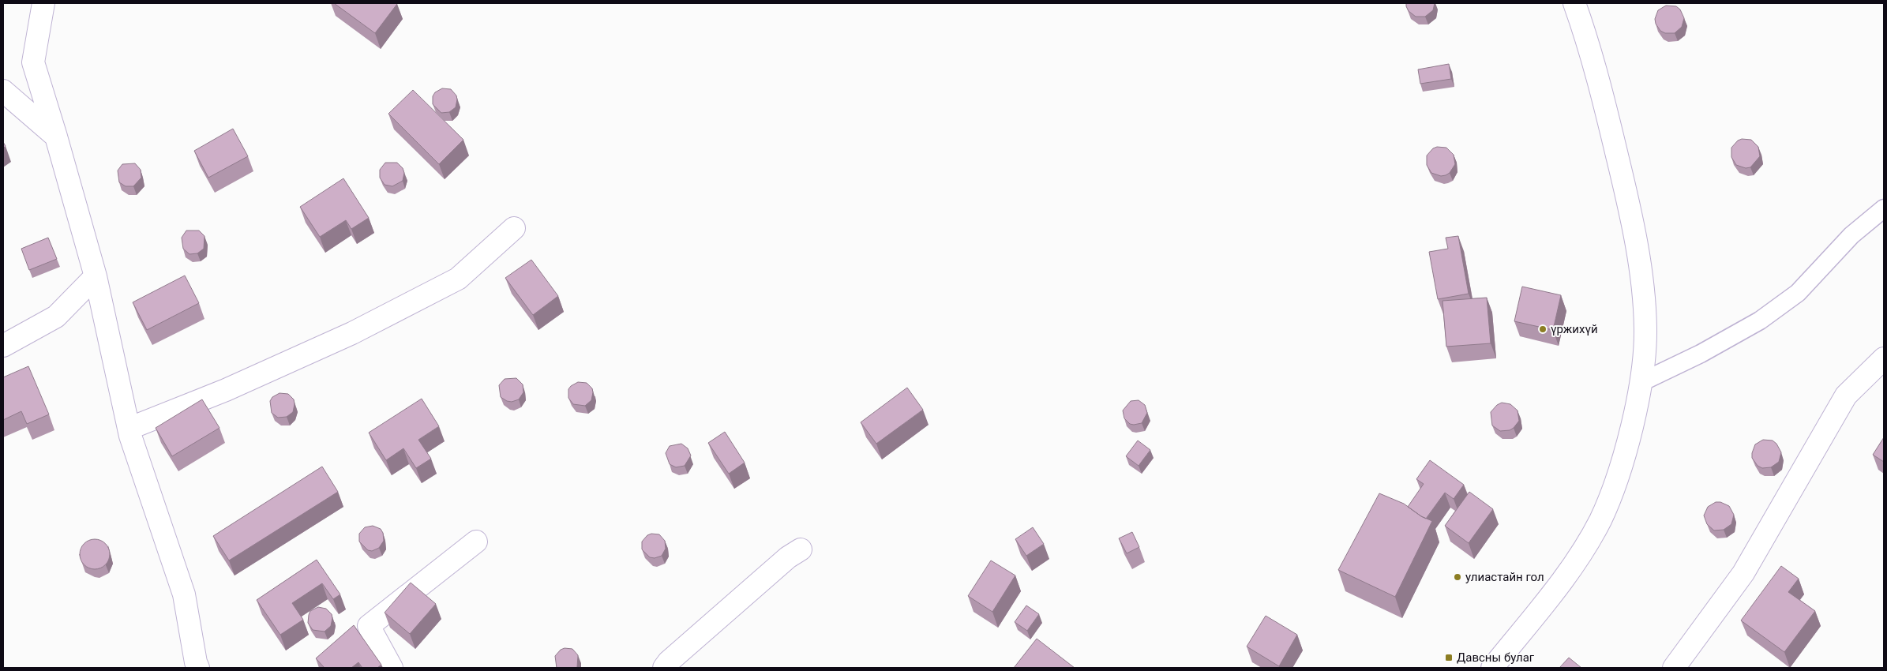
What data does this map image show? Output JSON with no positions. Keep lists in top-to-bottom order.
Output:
{
  "places": {
    "other": ["үржихүй", "улиастайн гол"],
    "transit": ["Давсны булаг"]
  }
}
